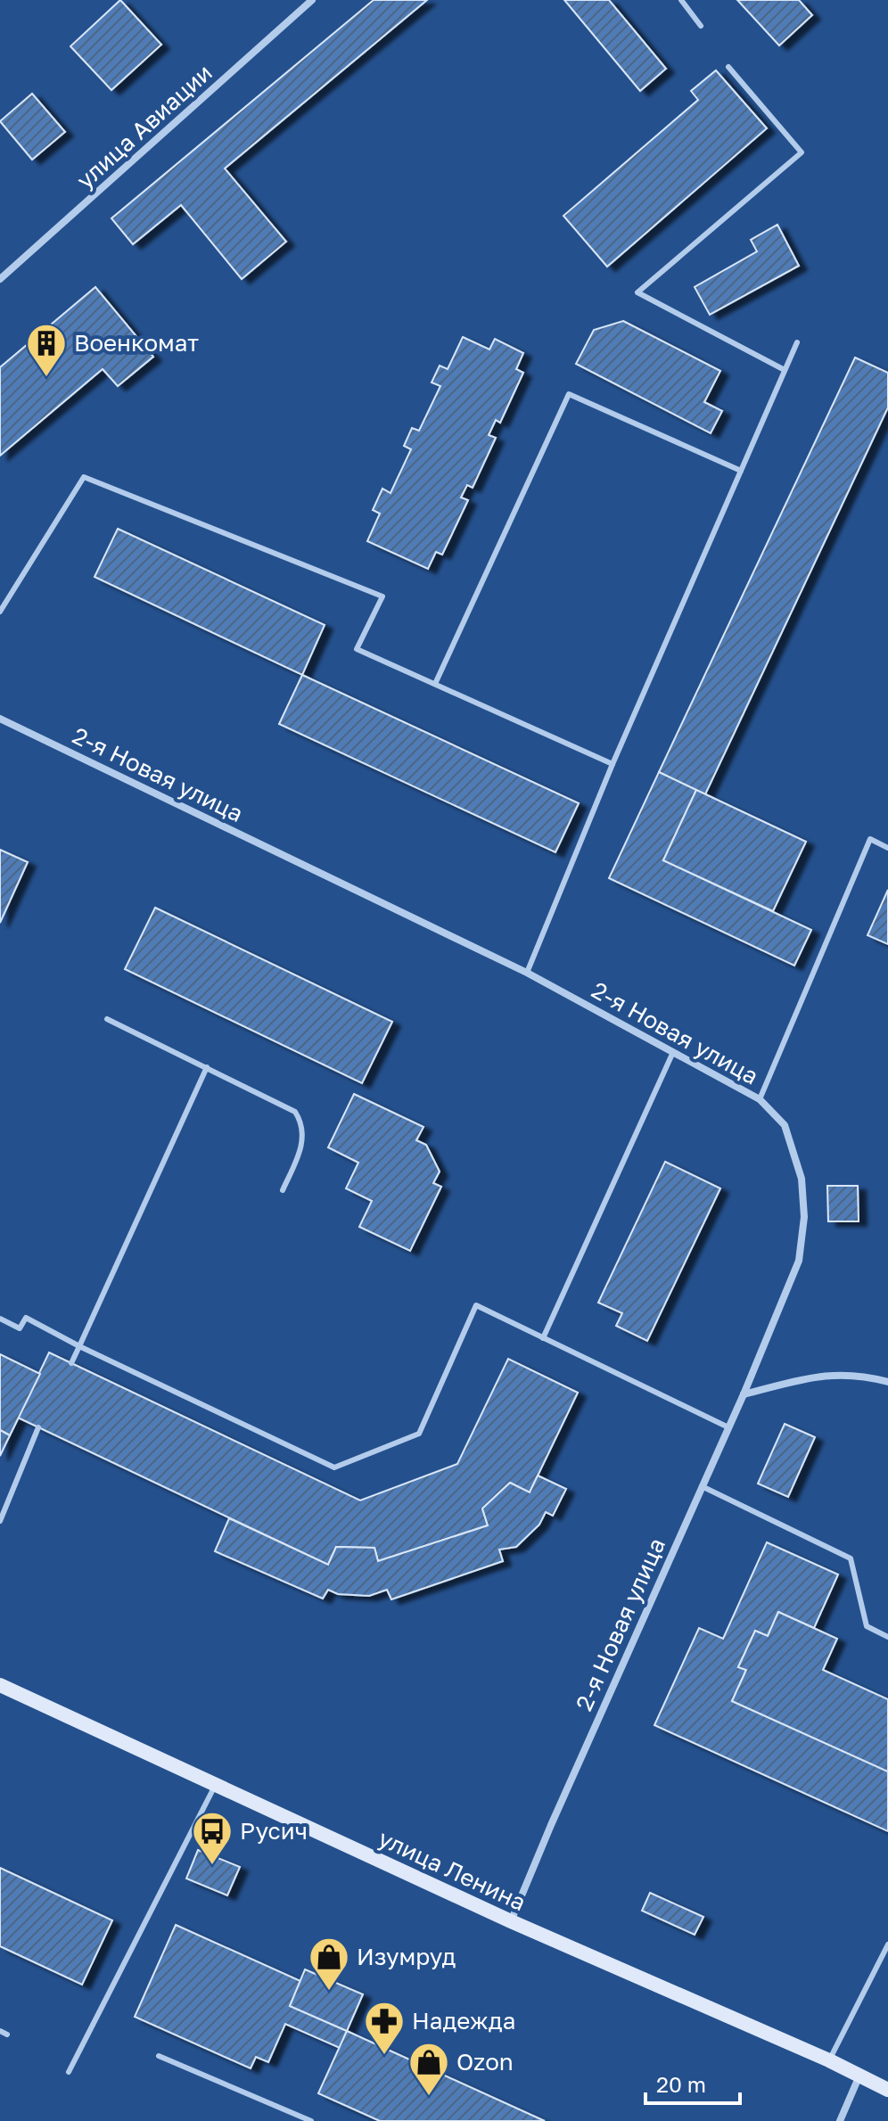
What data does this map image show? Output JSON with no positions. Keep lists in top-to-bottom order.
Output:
{
  "streets": {
    "main road": ["улица Ленина"],
    "street": ["улица Авиации", "2-я Новая улица"]
  },
  "crossings": [
    ["2-я Новая улица", "улица Ленина"]
  ],
  "places": {
    "building": ["Военкомат"],
    "bus stop": ["Русич"],
    "shop": ["Изумруд", "Ozon"],
    "pharmacy": ["Надежда"]
  },
  "scale_bar": "20 m"
}
